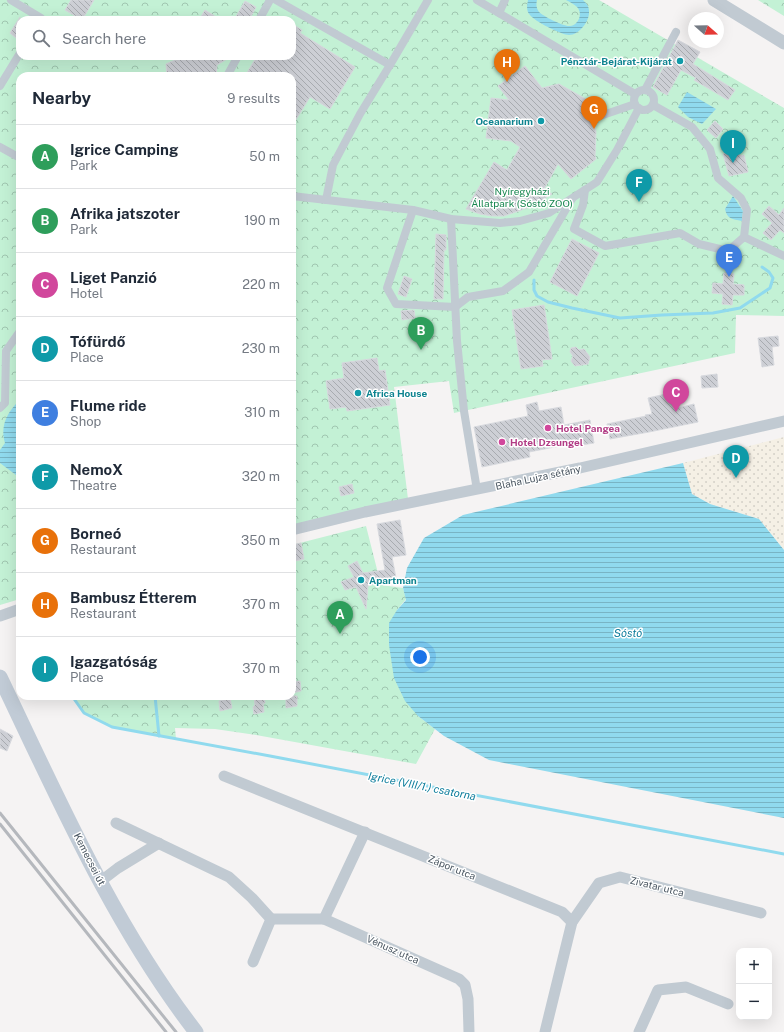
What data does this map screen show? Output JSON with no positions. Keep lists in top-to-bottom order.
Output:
{
  "streets": {
    "main road": ["Kemecsei út"],
    "street": [
      "Blaha Lujza sétány",
      "Zápor utca",
      "Zivatar utca",
      "Vénusz utca"
    ]
  },
  "crossings": [
    ["Zápor utca", "Zivatar utca"]
  ],
  "water": ["Sóstó", "Igrice (VIII/1.) csatorna"],
  "parks": ["Nyíregyházi Állatpark (Sóstó ZOO)"],
  "places": [
    "Pénztár-Bejárat-Kijárat",
    "Oceanarium",
    "Africa House",
    "Hotel Pangea",
    "Hotel Dzsungel",
    "Apartman"
  ],
  "north": "right",
  "page": {
    "search": "Search here",
    "pins": [
      "H",
      "G",
      "I",
      "F",
      "E",
      "B",
      "C",
      "D",
      "A"
    ],
    "heading": ["Nearby", "9 results"],
    "list": [
      {
        "mark": "A",
        "name": "Igrice Camping",
        "note": "Park",
        "value": "50 m"
      },
      {
        "mark": "B",
        "name": "Afrika jatszoter",
        "note": "Park",
        "value": "190 m"
      },
      {
        "mark": "C",
        "name": "Liget Panzió",
        "note": "Hotel",
        "value": "220 m"
      },
      {
        "mark": "D",
        "name": "Tófürdő",
        "note": "Place",
        "value": "230 m"
      },
      {
        "mark": "E",
        "name": "Flume ride",
        "note": "Shop",
        "value": "310 m"
      },
      {
        "mark": "F",
        "name": "NemoX",
        "note": "Theatre",
        "value": "320 m"
      },
      {
        "mark": "G",
        "name": "Borneó",
        "note": "Restaurant",
        "value": "350 m"
      },
      {
        "mark": "H",
        "name": "Bambusz Étterem",
        "note": "Restaurant",
        "value": "370 m"
      },
      {
        "mark": "I",
        "name": "Igazgatóság",
        "note": "Place",
        "value": "370 m"
      }
    ],
    "map_buttons": ["+", "−"]
  }
}
